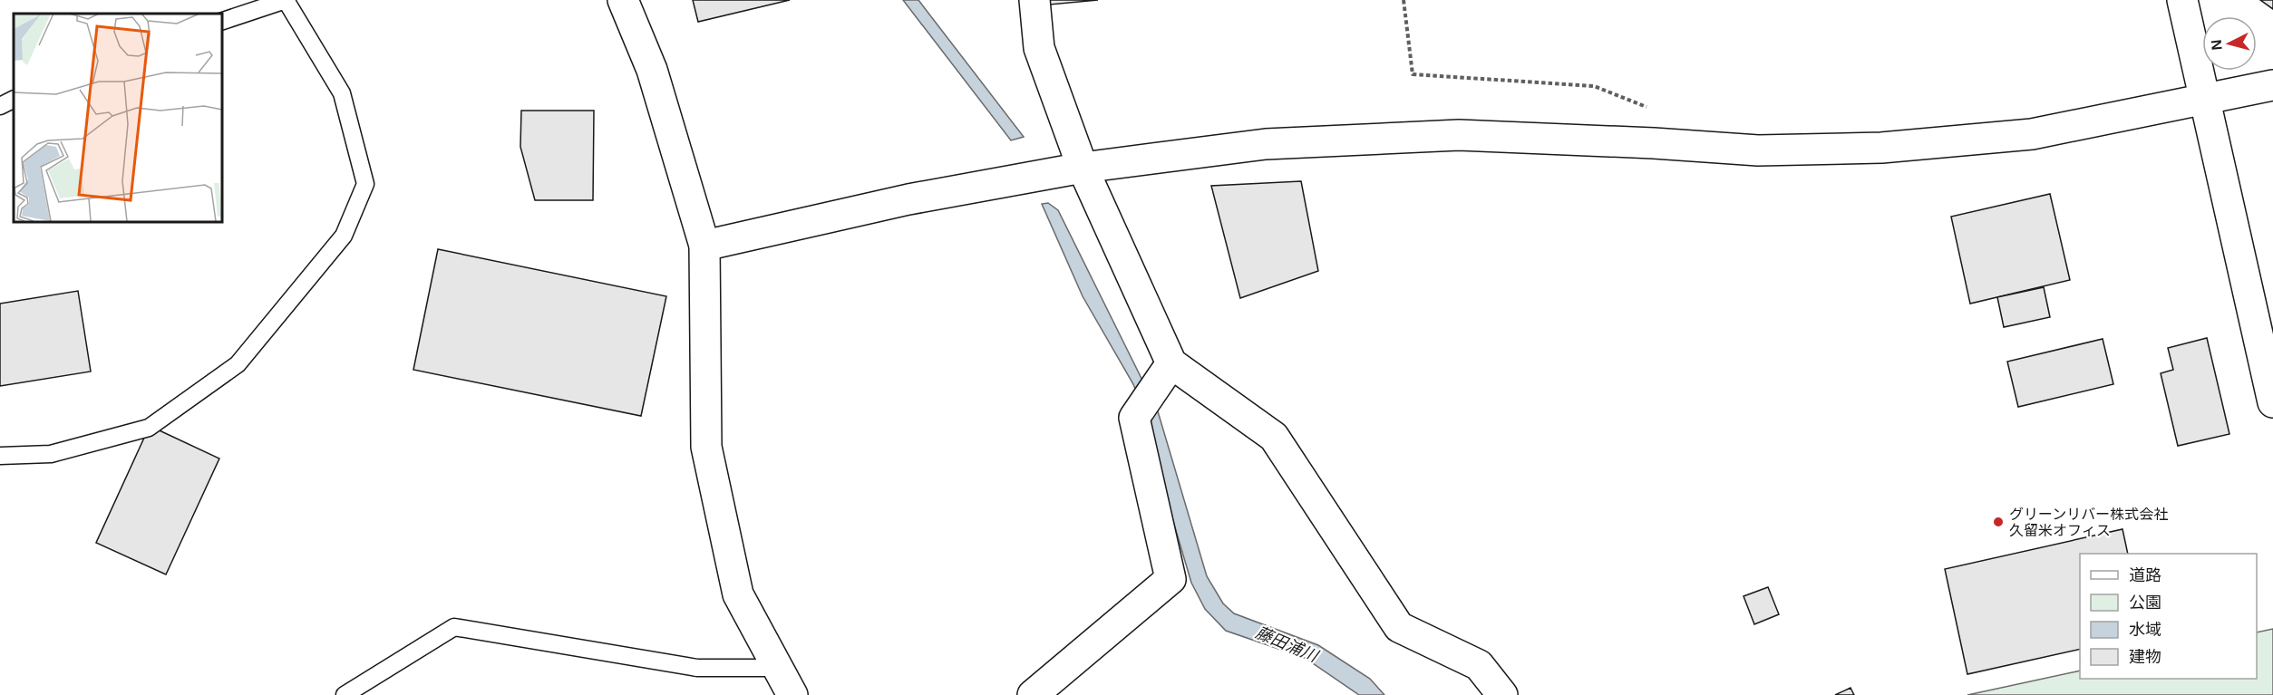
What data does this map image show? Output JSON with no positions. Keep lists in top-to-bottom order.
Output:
{
  "water": ["藤田浦川"],
  "places": ["グリーンリバー株式会社 久留米オフィス"],
  "legend": [
    "道路",
    "公園",
    "水域",
    "建物"
  ],
  "north": "left"
}
